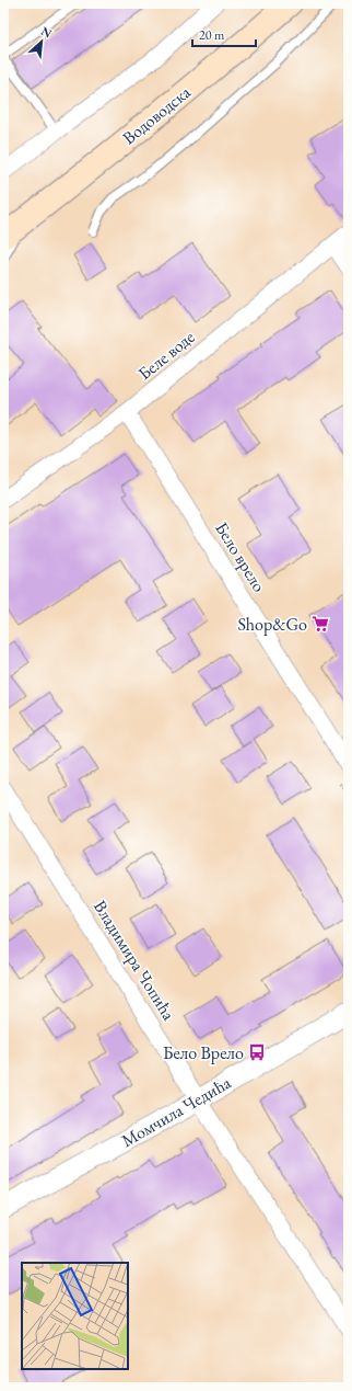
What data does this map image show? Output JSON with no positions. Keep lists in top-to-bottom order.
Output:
{
  "streets": {
    "main road": ["Водоводска"],
    "street": [
      "Беле воде",
      "Бело врело",
      "Владимира Чопића",
      "Момчила Чедића"
    ]
  },
  "crossings": [
    ["Беле воде", "Бело врело"],
    ["Владимира Чопића", "Момчила Чедића"]
  ],
  "places": {
    "supermarket": ["Shop&Go"],
    "bus stop": ["Бело Врело"]
  },
  "scale_bar": "20 m",
  "north": "top right"
}
